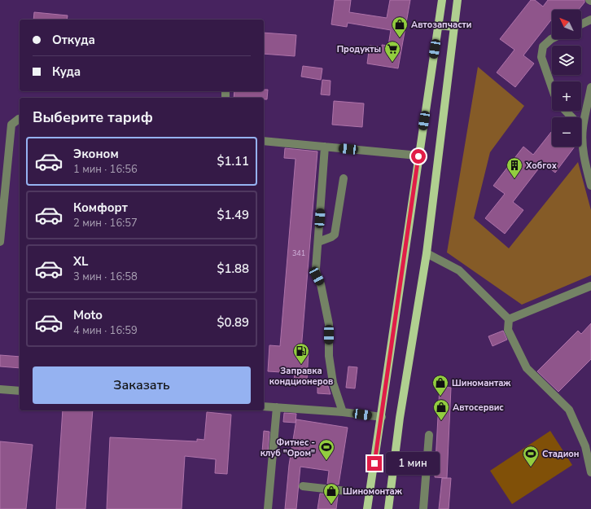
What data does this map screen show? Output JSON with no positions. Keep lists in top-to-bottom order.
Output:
{
  "places": {
    "shop": [
      "Автозапчасти",
      "Шиномантаж",
      "Автосервис",
      "Шиномонтаж"
    ],
    "supermarket": ["Продукты"],
    "building": ["Хобгох"],
    "fuel station": ["Заправка кондционеров"],
    "sports": ["Фитнес - клуб \"Ором\"", "Стадион"]
  },
  "house_numbers": ["341"],
  "north": "top left",
  "page": {
    "map_buttons": ["+", "−"],
    "banner": ["Откуда", "Куда"],
    "heading": "Выберите тариф",
    "list": [
      {
        "name": "Эконом",
        "note": "1 мин · 16:56",
        "value": "$1.11"
      },
      {
        "name": "Комфорт",
        "note": "2 мин · 16:57",
        "value": "$1.49"
      },
      {
        "name": "XL",
        "note": "3 мин · 16:58",
        "value": "$1.88"
      },
      {
        "name": "Moto",
        "note": "4 мин · 16:59",
        "value": "$0.89"
      }
    ],
    "buttons": "Заказать",
    "bubble": "1 мин"
  }
}
